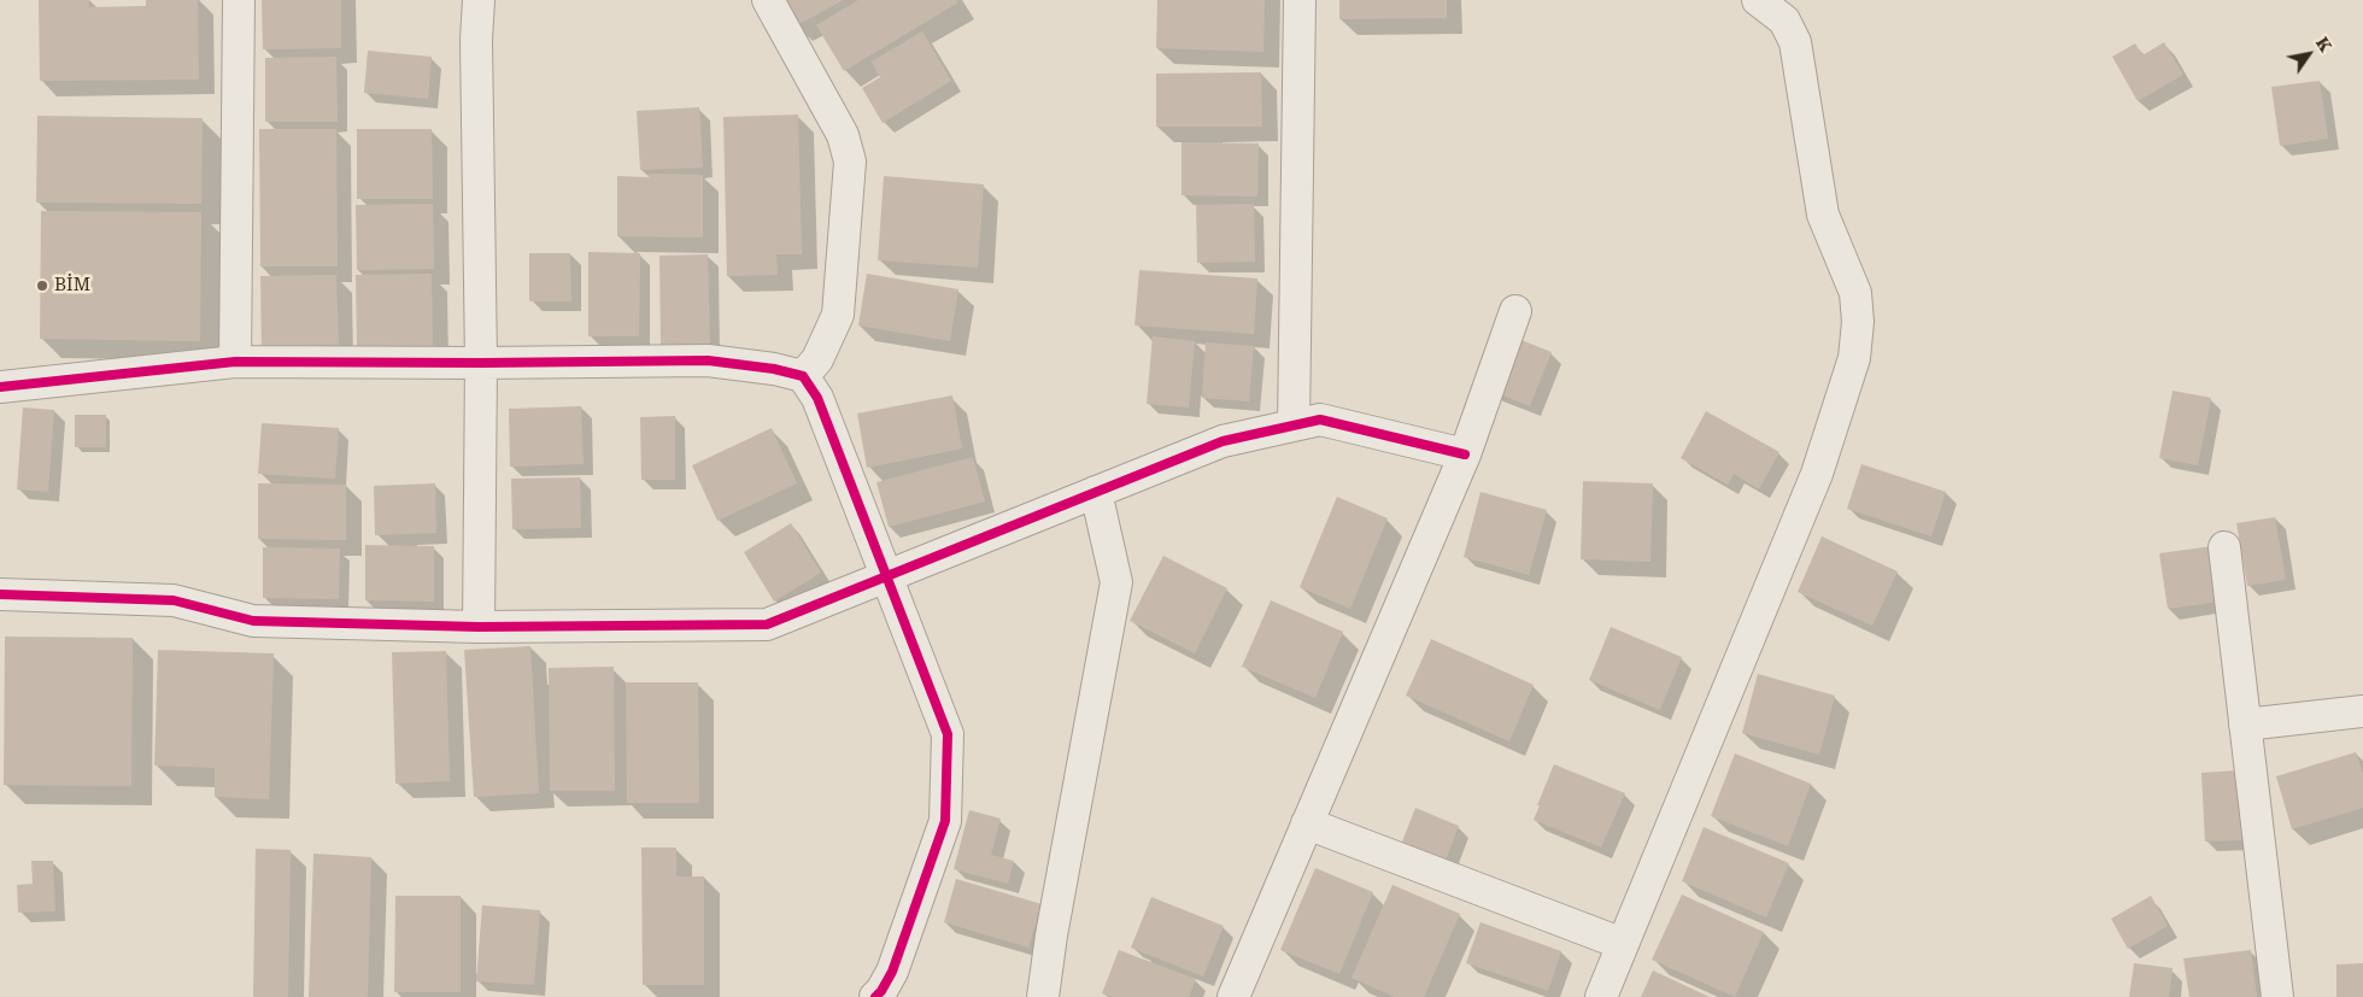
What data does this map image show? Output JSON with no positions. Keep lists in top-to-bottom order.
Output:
{
  "places": ["BİM"],
  "north": "top right"
}
